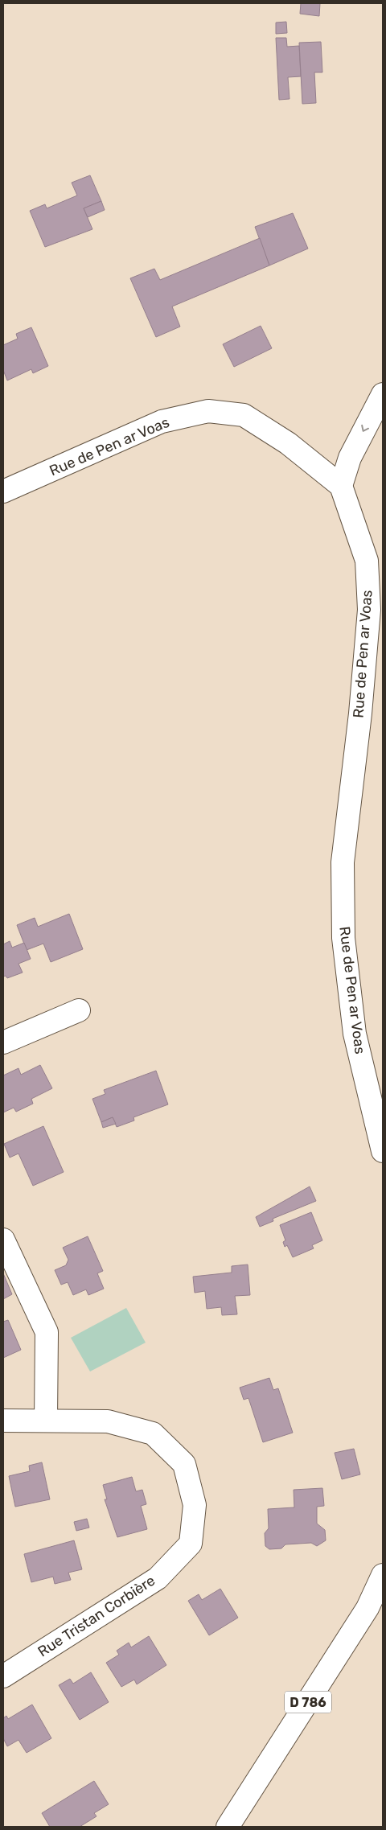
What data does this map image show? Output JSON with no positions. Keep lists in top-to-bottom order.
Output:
{
  "streets": {
    "street": ["Rue de Pen ar Voas", "Rue Tristan Corbière", "D 786"]
  }
}
